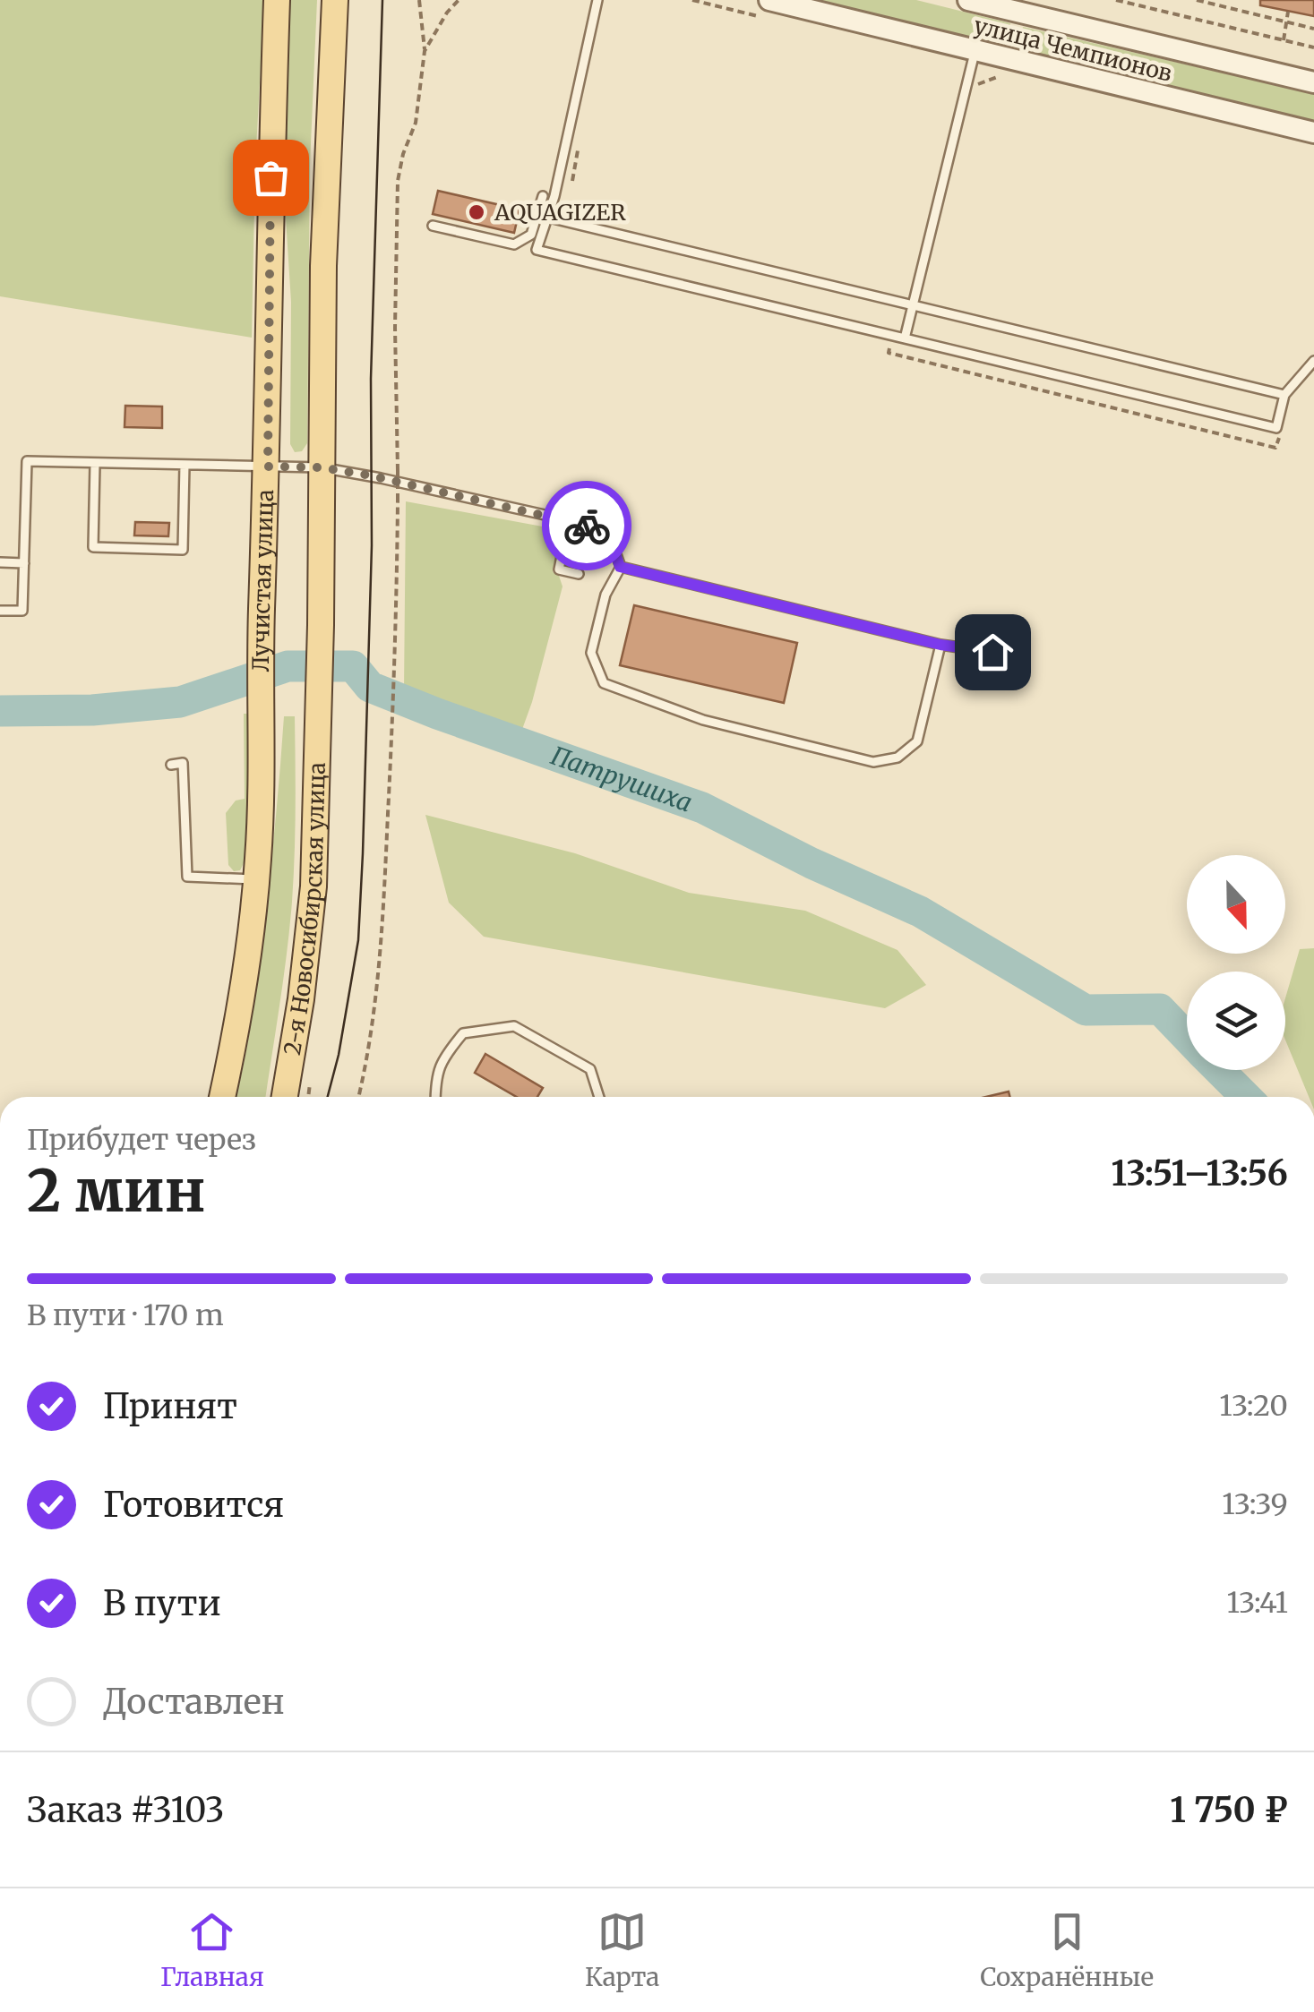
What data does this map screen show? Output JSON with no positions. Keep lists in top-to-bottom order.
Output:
{
  "streets": {
    "main road": ["Лучистая улица", "2-я Новосибирская улица"],
    "street": ["улица Чемпионов"]
  },
  "water": ["Патрушиха"],
  "places": ["AQUAGIZER"],
  "north": "bottom",
  "page": {
    "heading": ["2 мин", "Прибудет через", "13:51–13:56"],
    "panel": ["Заказ #3103", "1 750 ₽"],
    "bar": "В пути · 170 m",
    "list": [
      ["Принят", "13:20"],
      ["Готовится", "13:39"],
      ["В пути", "13:41"],
      "Доставлен"
    ],
    "tabs": ["Главная", "Карта", "Сохранённые"]
  }
}
